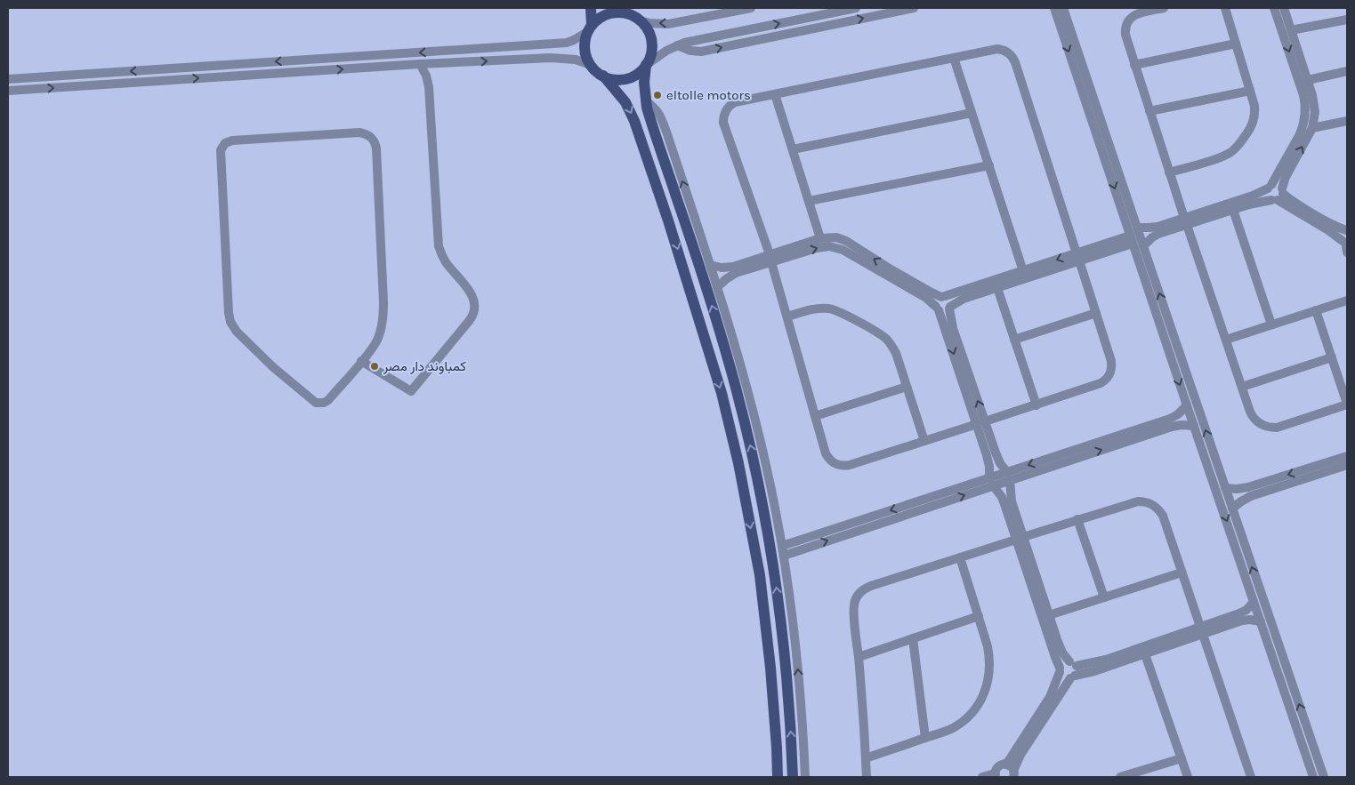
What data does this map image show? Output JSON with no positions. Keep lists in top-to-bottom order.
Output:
{
  "places": ["eltolle motors", "كمباوند دار مصر"]
}
